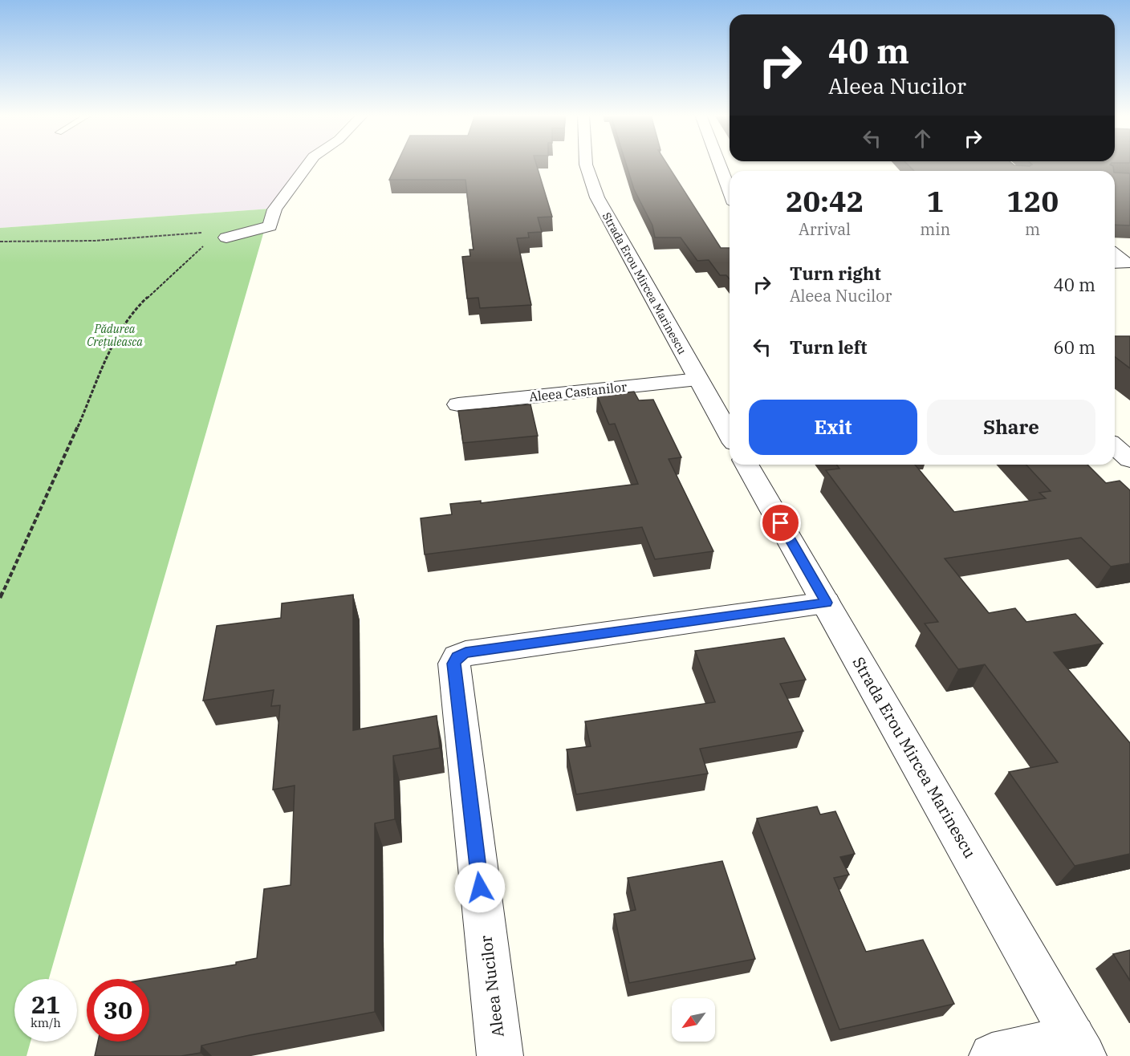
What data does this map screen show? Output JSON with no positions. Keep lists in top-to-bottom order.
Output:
{
  "streets": {
    "street": ["Strada Erou Mircea Marinescu", "Aleea Castanilor", "Aleea Nucilor"]
  },
  "crossings": [
    ["Strada Erou Mircea Marinescu", "Aleea Castanilor"],
    ["Strada Erou Mircea Marinescu", "Aleea Nucilor"]
  ],
  "parks": ["Pădurea Crețuleasca"],
  "north": "bottom left",
  "page": {
    "turn": ["40 m", "Aleea Nucilor"],
    "eta": [
      "20:42",
      "Arrival",
      "1",
      "min",
      "120",
      "m"
    ],
    "list": [
      {
        "name": "Turn right",
        "note": "Aleea Nucilor",
        "value": "40 m"
      },
      {
        "name": "Turn left",
        "value": "60 m"
      }
    ],
    "buttons": ["Exit", "Share"],
    "speed": "21 km/h",
    "limit": "30"
  }
}
